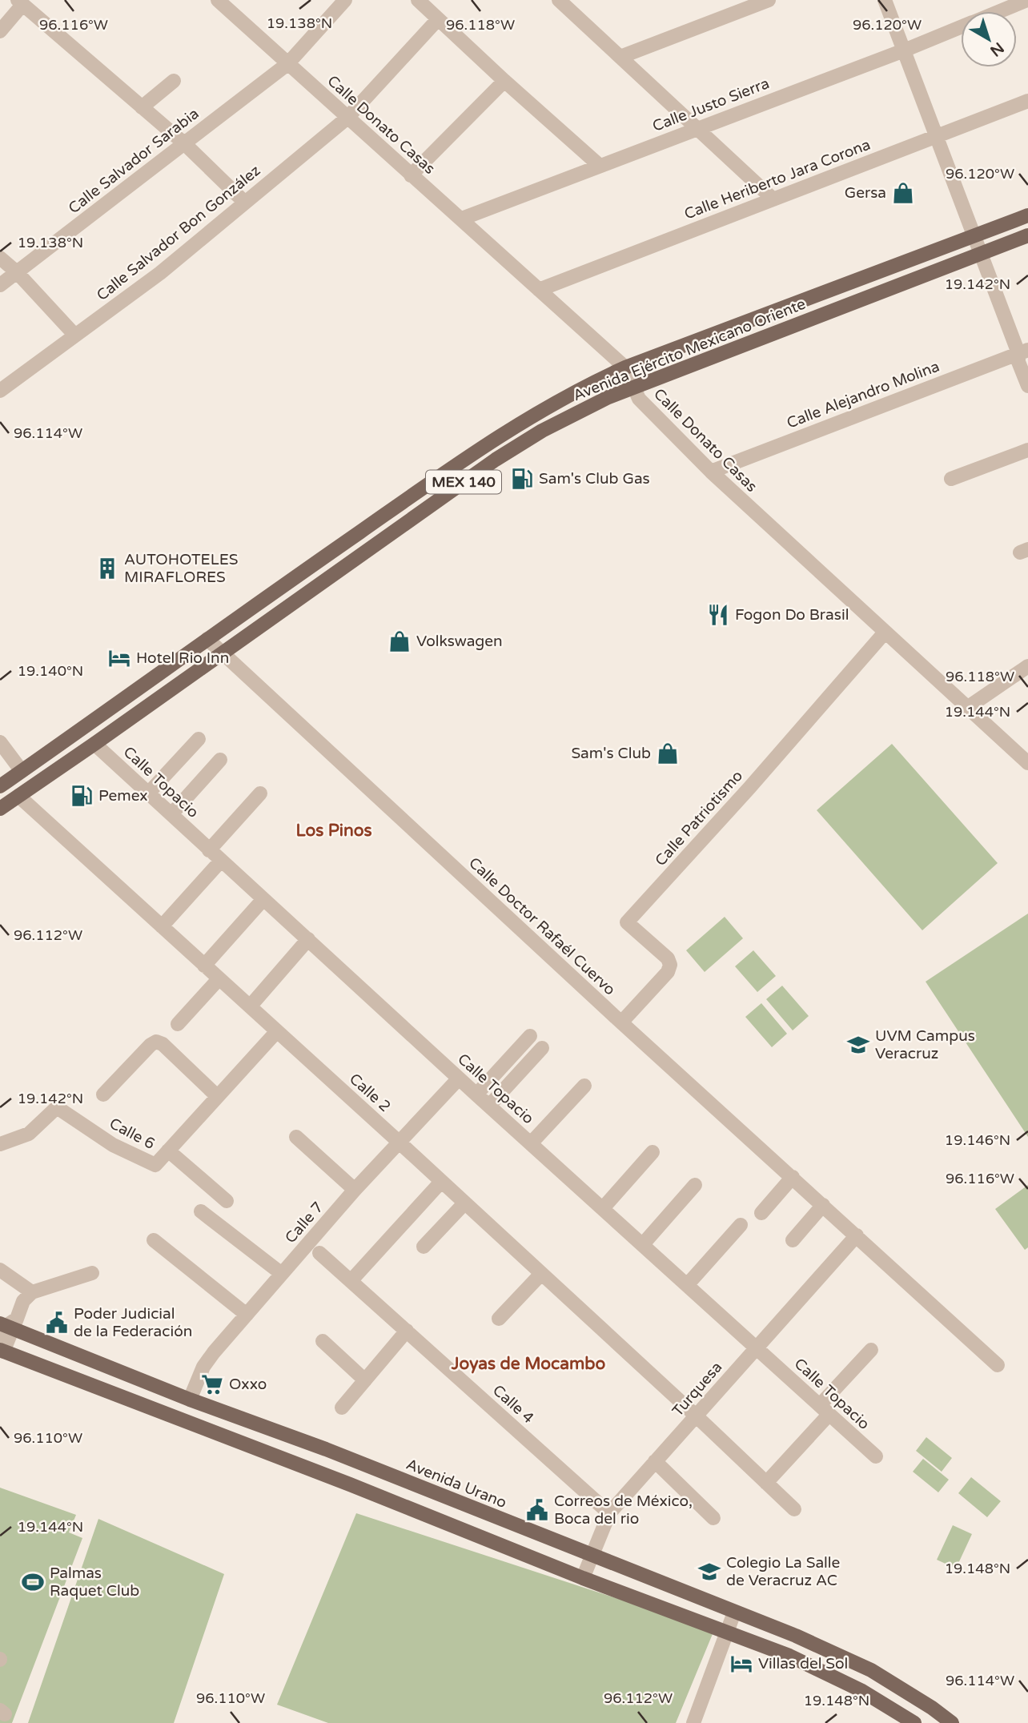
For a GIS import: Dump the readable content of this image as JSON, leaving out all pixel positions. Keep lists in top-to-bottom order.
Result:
{
  "streets": {
    "main road": ["Avenida Ejército Mexicano Oriente", "MEX 140", "Avenida Urano"],
    "street": [
      "Calle Justo Sierra",
      "Calle Donato Casas",
      "Calle Salvador Sarabia",
      "Calle Heriberto Jara Corona",
      "Calle Salvador Bon González",
      "Calle Alejandro Molina",
      "Calle Topacio",
      "Calle Patriotismo",
      "Calle Doctor Rafaél Cuervo",
      "Calle 2",
      "Calle 6",
      "Calle 7",
      "Turquesa",
      "Calle 4"
    ]
  },
  "crossings": [
    ["Calle Justo Sierra", "Calle Donato Casas"],
    ["Calle Donato Casas", "Calle Salvador Sarabia"],
    ["Calle Donato Casas", "Calle Heriberto Jara Corona"],
    ["Calle Donato Casas", "Calle Salvador Bon González"],
    ["Calle Donato Casas", "Avenida Ejército Mexicano Oriente"],
    ["Calle Donato Casas", "Calle Alejandro Molina"],
    ["Calle Donato Casas", "Calle Patriotismo"],
    ["Avenida Ejército Mexicano Oriente", "Calle Topacio"],
    ["Avenida Ejército Mexicano Oriente", "Calle Doctor Rafaél Cuervo"],
    ["Avenida Ejército Mexicano Oriente", "Calle 2"],
    ["Calle Topacio", "Calle 7"],
    ["Calle Topacio", "Turquesa"],
    ["Calle Patriotismo", "Calle Doctor Rafaél Cuervo"],
    ["Calle Doctor Rafaél Cuervo", "Turquesa"],
    ["Calle 2", "Calle 6"],
    ["Calle 2", "Calle 7"],
    ["Calle 2", "Turquesa"],
    ["Calle 7", "Avenida Urano"],
    ["Turquesa", "Calle 4"],
    ["Turquesa", "Avenida Urano"]
  ],
  "districts": ["Los Pinos", "Joyas de Mocambo"],
  "places": {
    "shop": ["Gersa", "Volkswagen", "Sam's Club"],
    "fuel station": ["Sam's Club Gas", "Pemex"],
    "building": ["AUTOHOTELES MIRAFLORES"],
    "restaurant": ["Fogon Do Brasil"],
    "hotel": ["Hotel Rio Inn", "Villas del Sol"],
    "school or university": ["UVM Campus Veracruz", "Colegio La Salle de Veracruz AC"],
    "public building": ["Poder Judicial de la Federación", "Correos de México, Boca del rio"],
    "supermarket": ["Oxxo"],
    "sports": ["Palmas Raquet Club"]
  },
  "north": "bottom right",
  "coordinates": [
    "19.138°N",
    "96.116°W",
    "96.120°W",
    "96.118°W",
    "19.142°N",
    "96.114°W",
    "19.140°N",
    "19.144°N",
    "96.112°W",
    "19.146°N",
    "96.110°W",
    "19.148°N"
  ]
}
